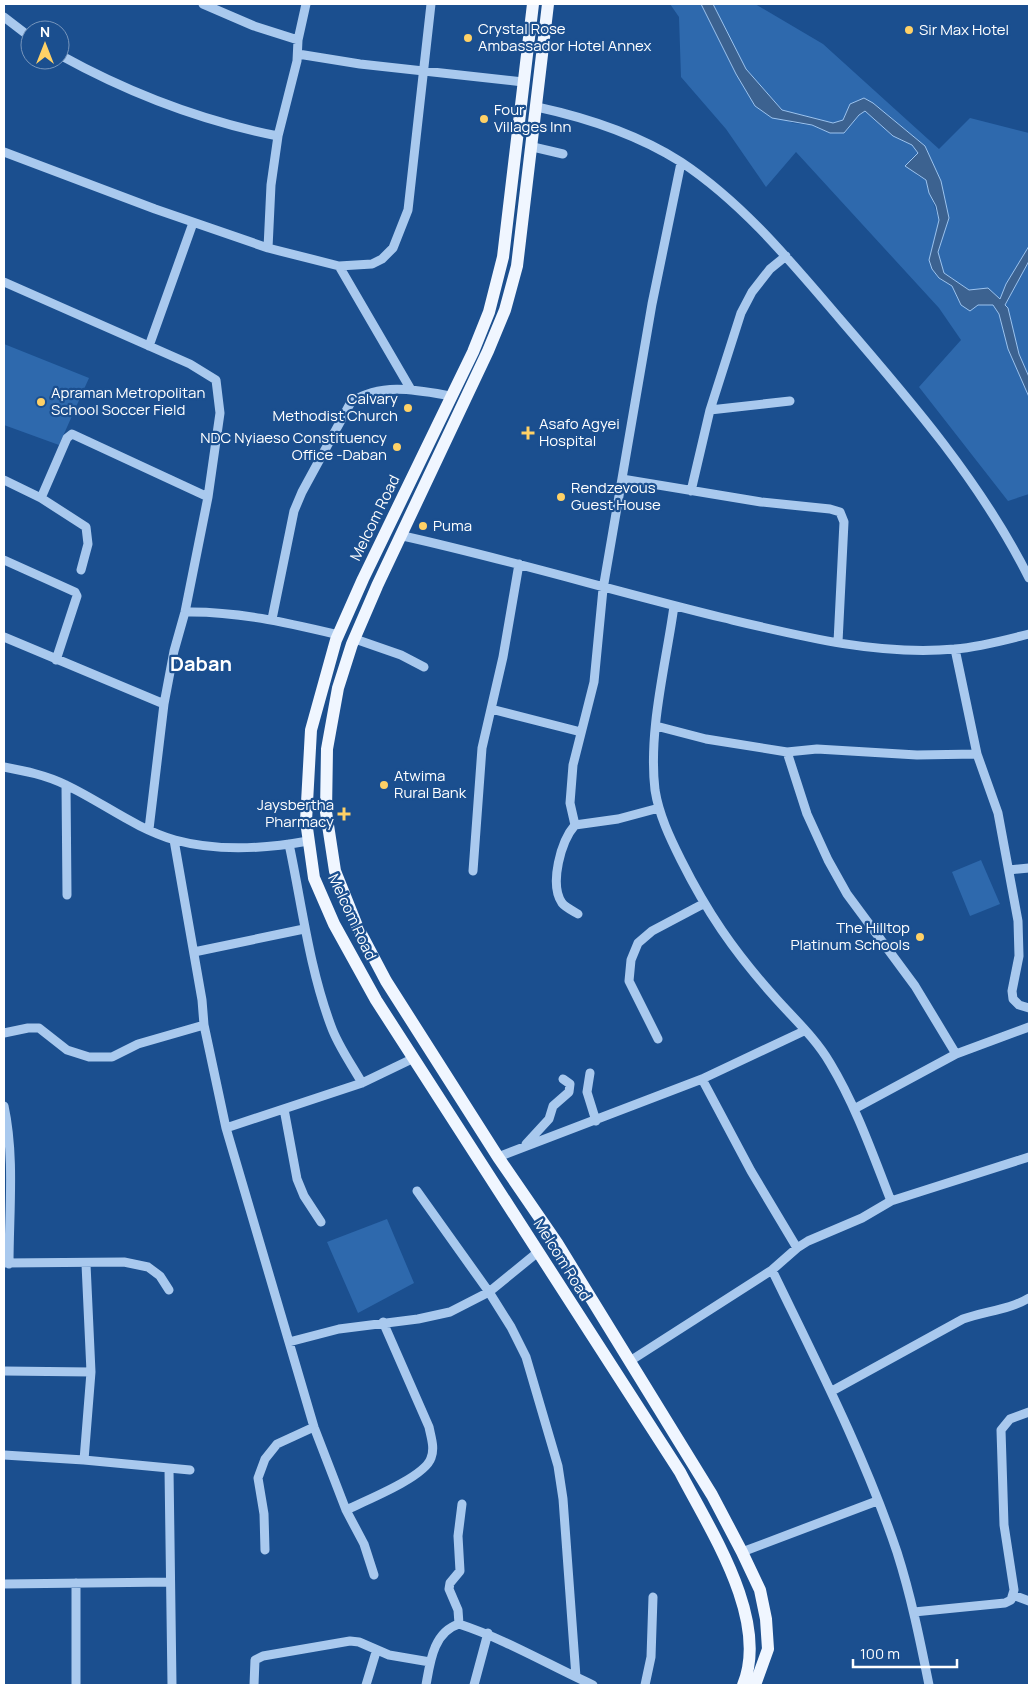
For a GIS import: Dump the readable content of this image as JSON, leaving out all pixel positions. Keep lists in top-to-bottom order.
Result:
{
  "streets": {
    "main road": ["Melcom Road"]
  },
  "districts": ["Daban"],
  "places": {
    "other": [
      "Sir Max Hotel",
      "Crystal Rose Ambassador Hotel Annex",
      "Four Villages Inn",
      "Apraman Metropolitan School Soccer Field",
      "Calvary Methodist Church",
      "NDC Nyiaeso Constituency Office -Daban",
      "Rendzevous Guest House",
      "Puma",
      "Atwima Rural Bank",
      "The Hilltop Platinum Schools"
    ],
    "health": ["Asafo Agyei Hospital", "Jaysbertha Pharmacy"]
  },
  "scale_bar": "100 m",
  "north": "top"
}
